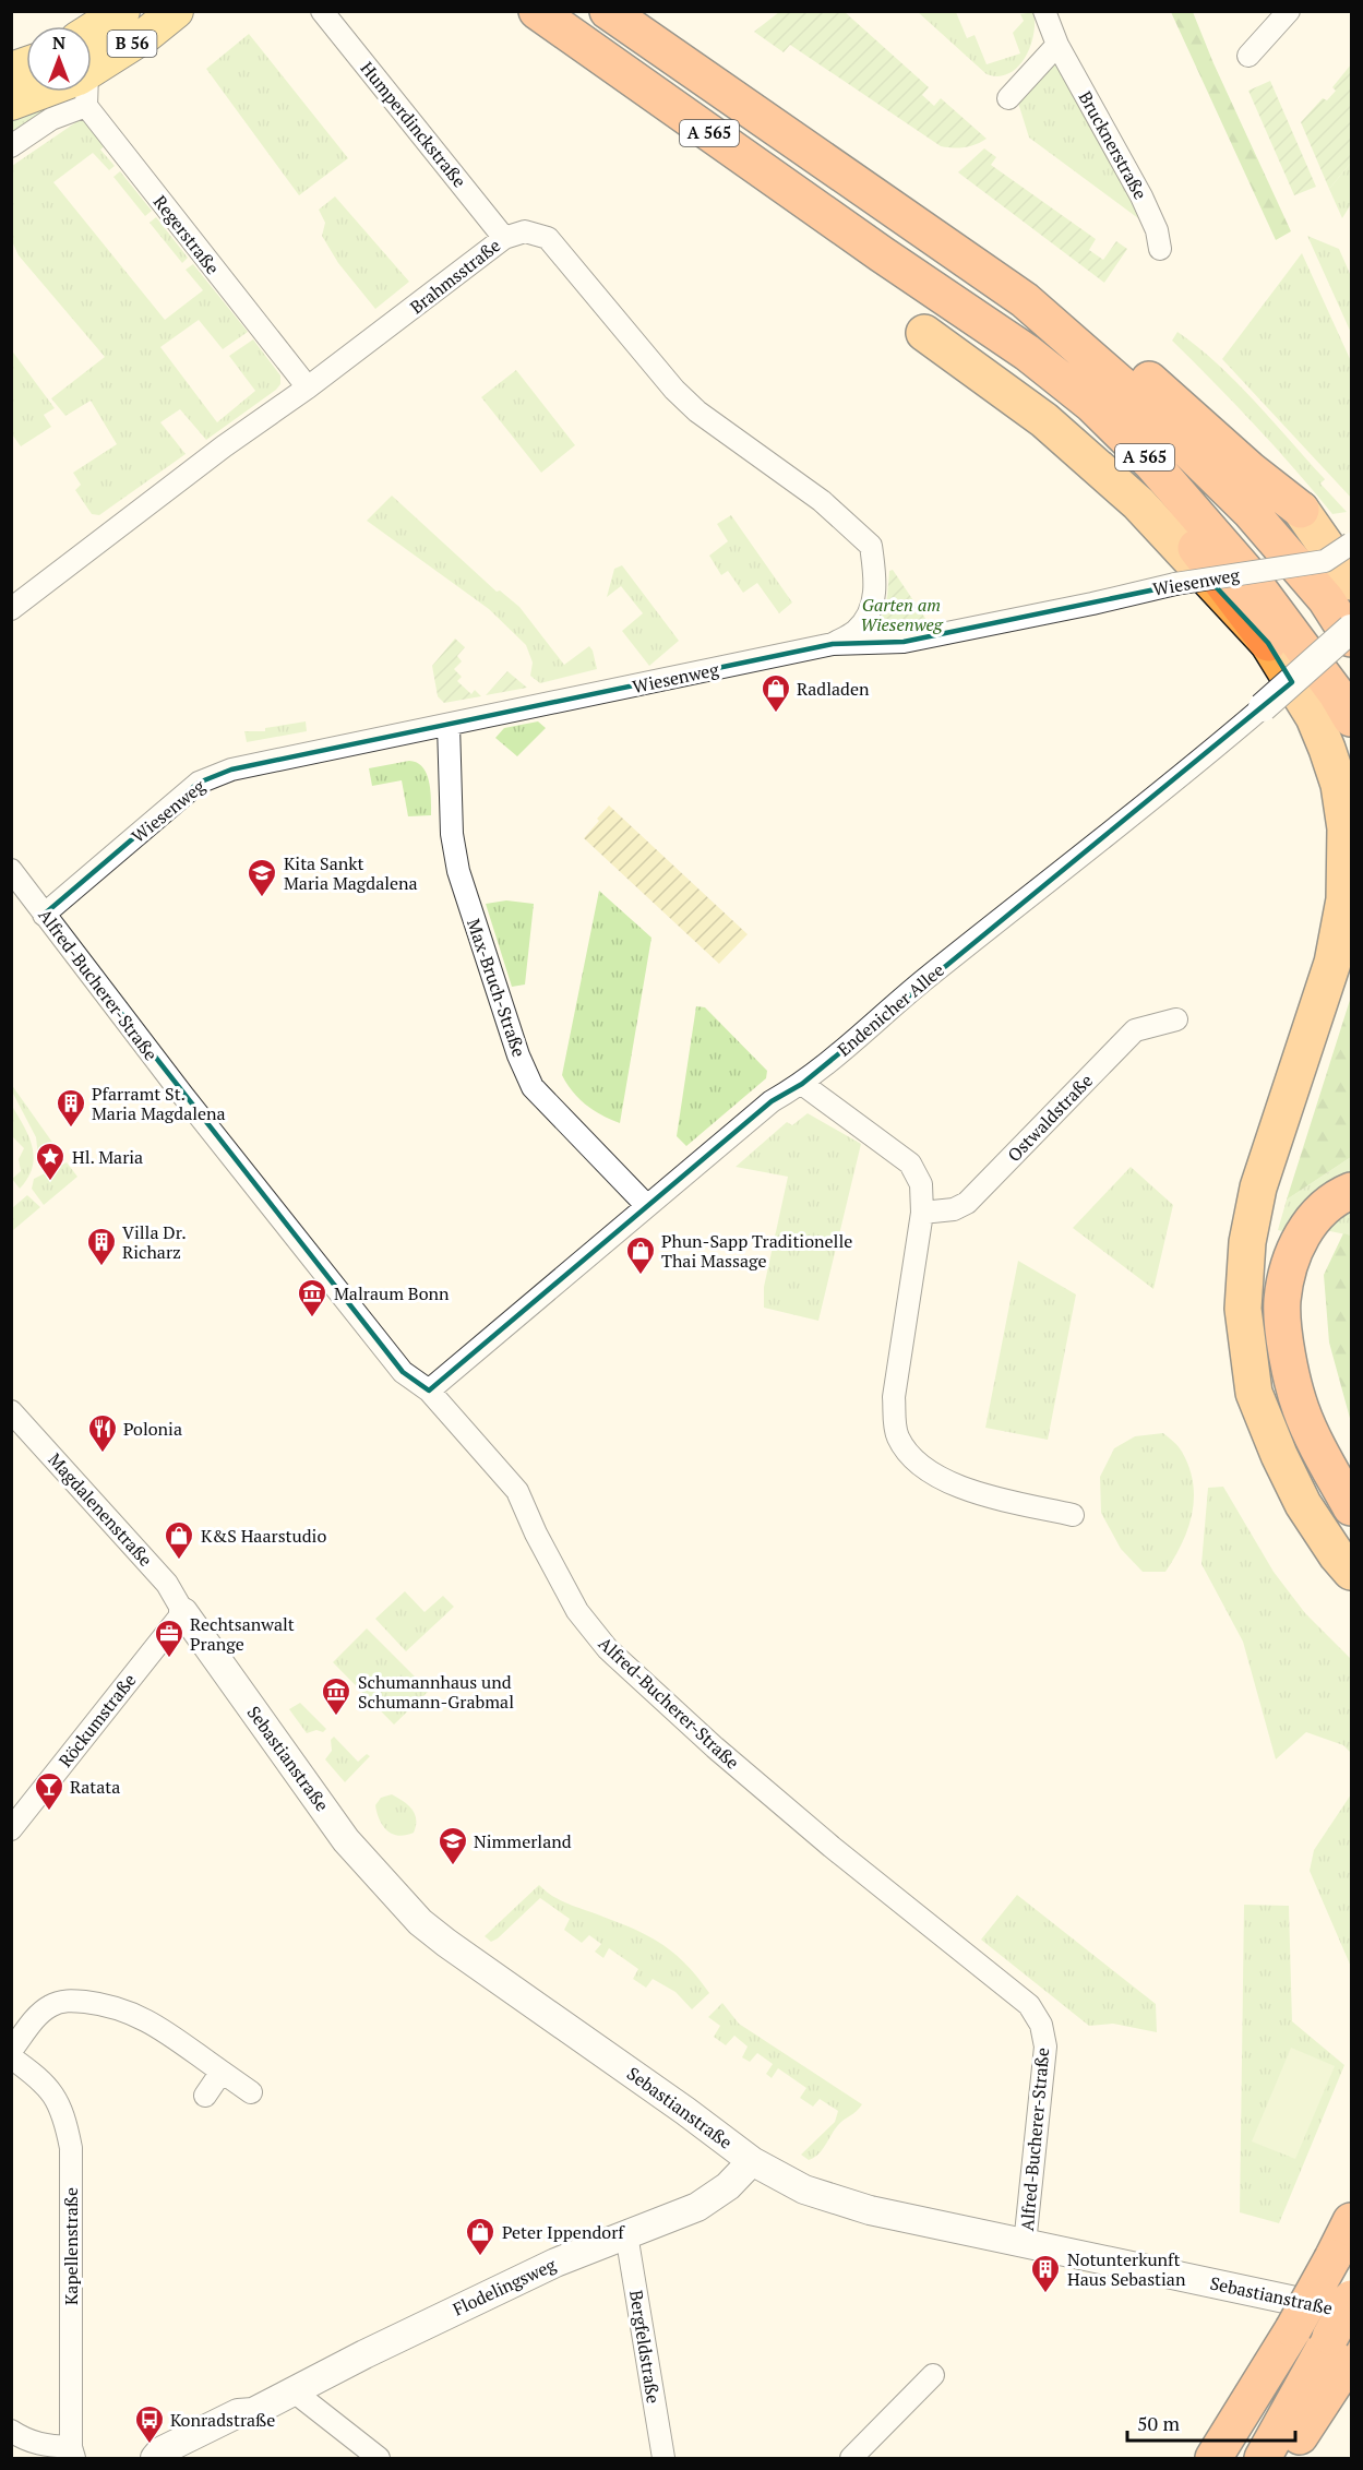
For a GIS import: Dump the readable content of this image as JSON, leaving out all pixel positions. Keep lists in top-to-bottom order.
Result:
{
  "streets": {
    "highway": ["A 565"],
    "main road": ["B 56"],
    "street": [
      "Humperdinckstraße",
      "Brucknerstraße",
      "Regerstraße",
      "Brahmsstraße",
      "Wiesenweg",
      "Alfred-Bucherer-Straße",
      "Max-Bruch-Straße",
      "Endenicher Allee",
      "Ostwaldstraße",
      "Magdalenenstraße",
      "Röckumstraße",
      "Sebastianstraße",
      "Kapellenstraße",
      "Flodelingsweg",
      "Bergfeldstraße"
    ]
  },
  "crossings": [
    ["Humperdinckstraße", "Brahmsstraße"],
    ["Regerstraße", "Brahmsstraße"],
    ["Brahmsstraße", "Wiesenweg"],
    ["Wiesenweg", "Alfred-Bucherer-Straße"],
    ["Wiesenweg", "Max-Bruch-Straße"],
    ["Alfred-Bucherer-Straße", "Endenicher Allee"],
    ["Alfred-Bucherer-Straße", "Sebastianstraße"],
    ["Max-Bruch-Straße", "Endenicher Allee"],
    ["Magdalenenstraße", "Röckumstraße"],
    ["Magdalenenstraße", "Sebastianstraße"],
    ["Röckumstraße", "Sebastianstraße"],
    ["Sebastianstraße", "Flodelingsweg"],
    ["Flodelingsweg", "Bergfeldstraße"]
  ],
  "parks": ["Garten am Wiesenweg"],
  "places": {
    "shop": [
      "Radladen",
      "Phun-Sapp Traditionelle Thai Massage",
      "K&S Haarstudio",
      "Peter Ippendorf"
    ],
    "school or university": ["Kita Sankt Maria Magdalena", "Nimmerland"],
    "building": ["Pfarramt St. Maria Magdalena", "Villa Dr. Richarz", "Notunterkunft Haus Sebastian"],
    "place": ["Hl. Maria"],
    "museum": ["Malraum Bonn", "Schumannhaus und Schumann-Grabmal"],
    "restaurant": ["Polonia"],
    "office": ["Rechtsanwalt Prange"],
    "bar": ["Ratata"],
    "bus stop": ["Konradstraße"]
  },
  "scale_bar": "50 m",
  "north": "top"
}
